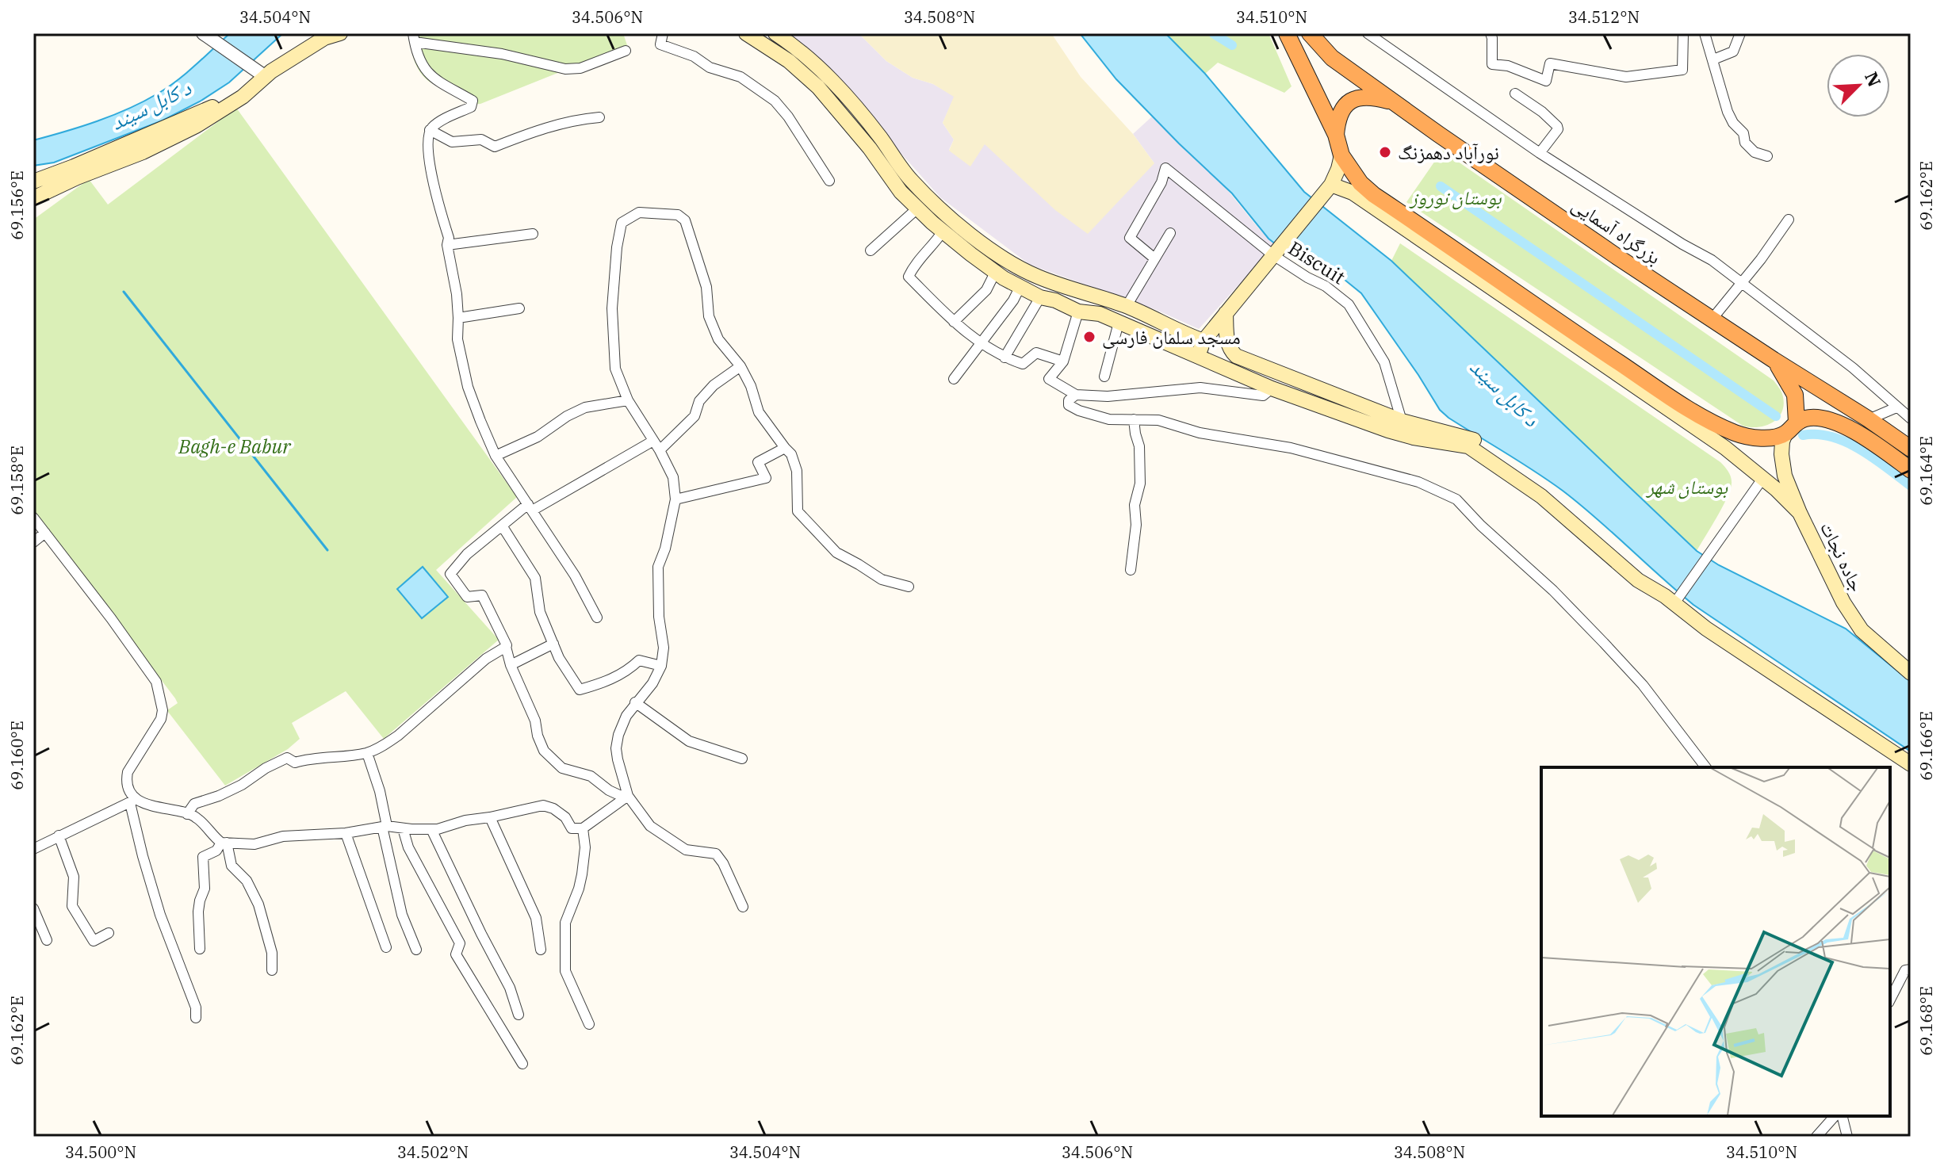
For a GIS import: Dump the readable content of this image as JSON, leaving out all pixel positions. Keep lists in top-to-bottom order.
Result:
{
  "streets": {
    "highway": ["بزرگراه آسمایی"],
    "main road": ["جاده نجات"],
    "street": ["Biscuit"]
  },
  "water": ["د کابل سيند"],
  "parks": ["بوستان نوروز", "Bagh-e Babur", "بوستان شهر"],
  "places": ["نورآباد دهمزنگ", "مسجد سلمان فارسی"],
  "north": "top right",
  "coordinates": [
    "34.504°N",
    "34.506°N",
    "34.508°N",
    "34.510°N",
    "34.512°N",
    "69.162°E",
    "69.156°E",
    "69.164°E",
    "69.158°E",
    "69.166°E",
    "69.160°E",
    "69.168°E",
    "34.500°N",
    "34.502°N"
  ]
}
